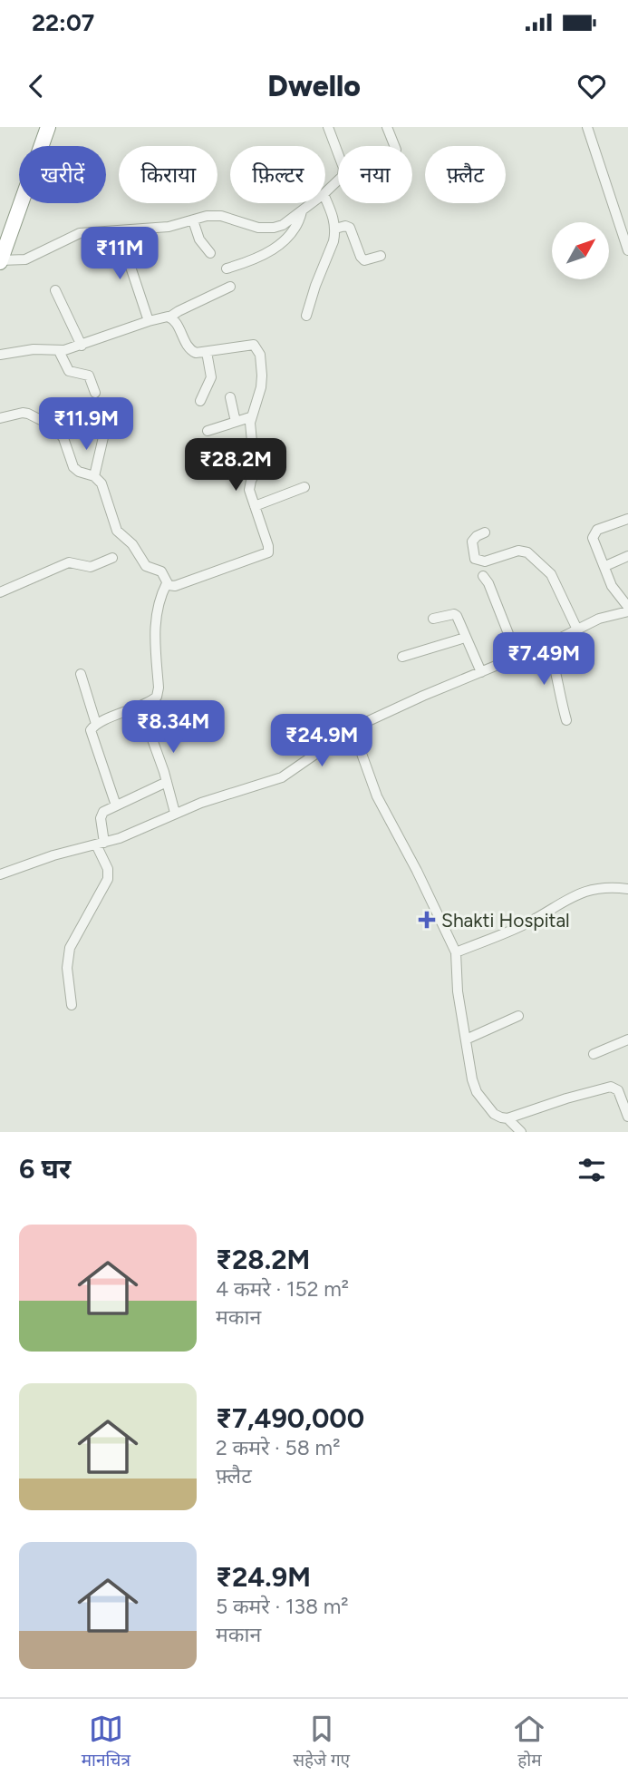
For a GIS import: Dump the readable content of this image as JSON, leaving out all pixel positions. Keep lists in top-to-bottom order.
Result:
{
  "places": {
    "health": ["Shakti Hospital"]
  },
  "north": "top right",
  "page": {
    "status": "22:07",
    "header": "Dwello",
    "chip": [
      "खरीदें",
      "किराया",
      "फ़िल्टर",
      "नया",
      "फ़्लैट"
    ],
    "price": [
      "₹11M",
      "₹11.9M",
      "₹28.2M",
      "₹7.49M",
      "₹8.34M",
      "₹24.9M"
    ],
    "heading": "6 घर",
    "list": [
      {
        "name": "₹28.2M",
        "note": "4 कमरे · 152 m² · मकान"
      },
      {
        "name": "₹7,490,000",
        "note": "2 कमरे · 58 m² · फ़्लैट"
      },
      {
        "name": "₹24.9M",
        "note": "5 कमरे · 138 m² · मकान"
      }
    ],
    "tabs": ["मानचित्र", "सहेजे गए", "होम"]
  }
}
